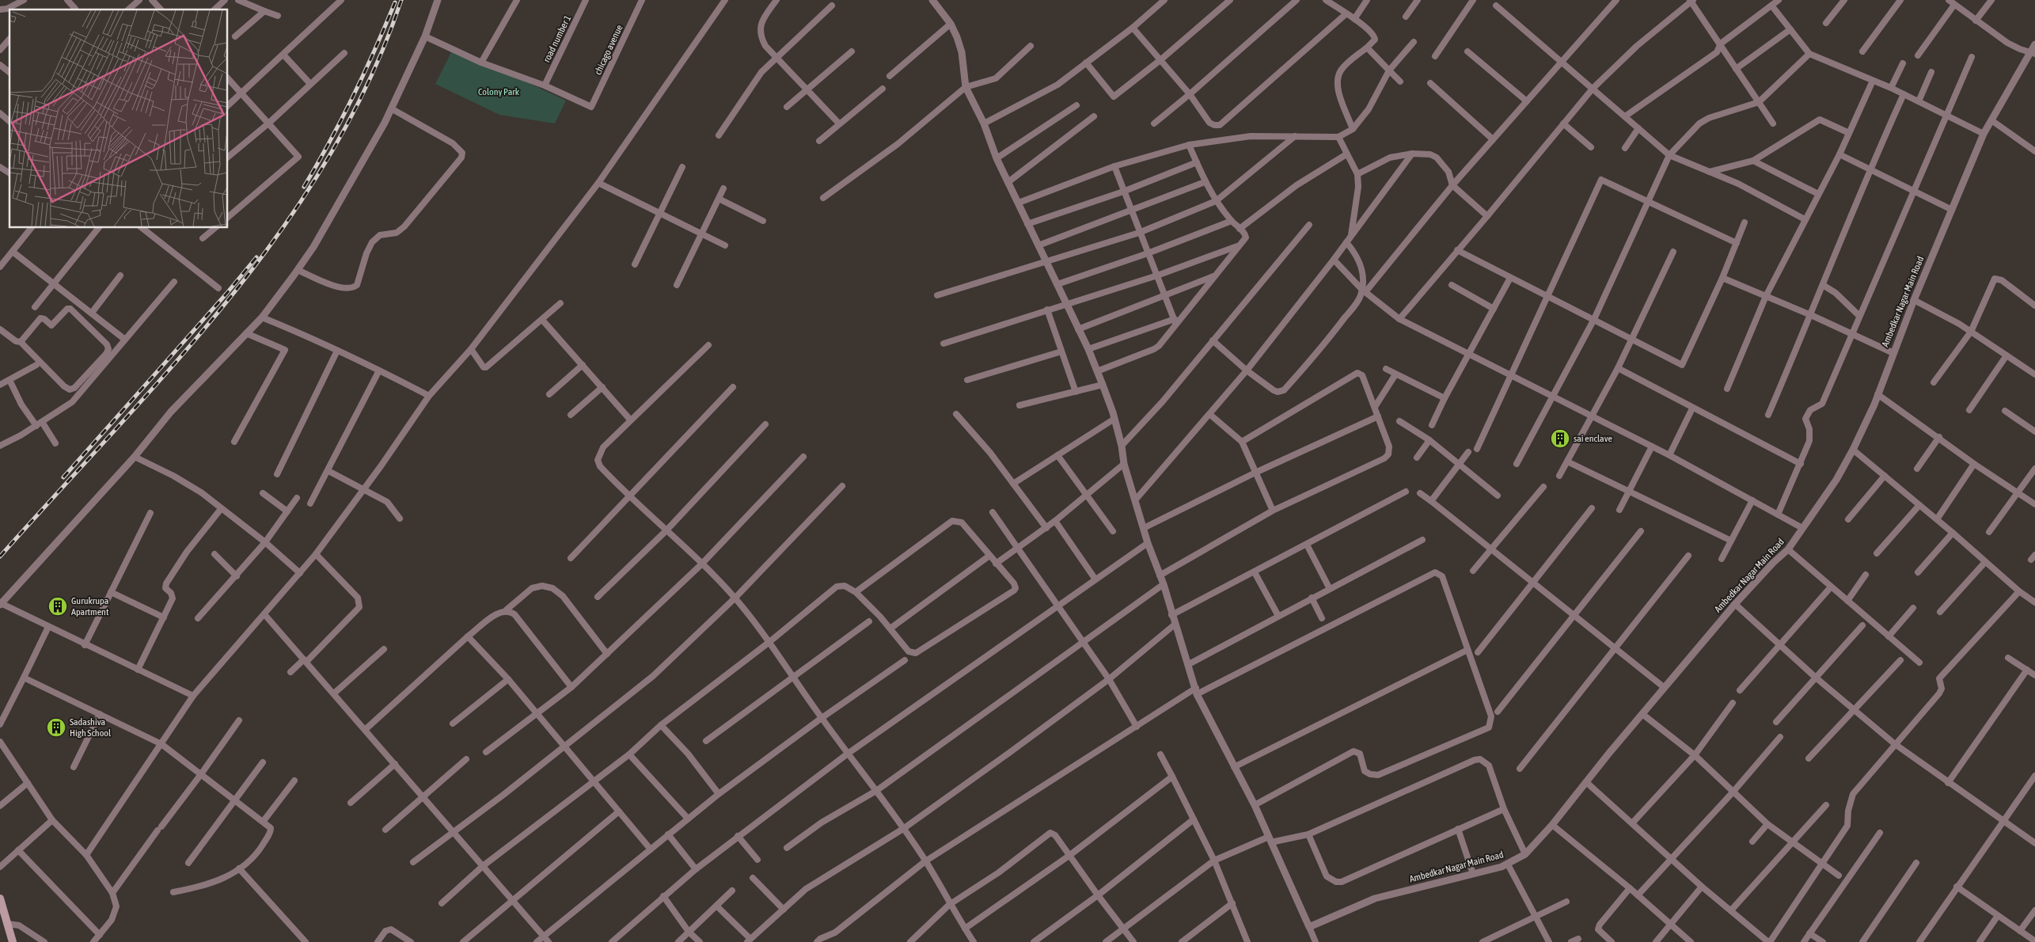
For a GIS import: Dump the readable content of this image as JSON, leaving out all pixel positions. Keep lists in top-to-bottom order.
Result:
{
  "streets": {
    "street": ["road number 1", "chicago avenue", "Ambedkar Nagar Main Road"]
  },
  "crossings": [
    ["road number 1", "chicago avenue"]
  ],
  "parks": ["Colony Park"],
  "places": {
    "building": ["sai enclave", "Gurukrupa Apartment", "Sadashiva High School"]
  }
}
